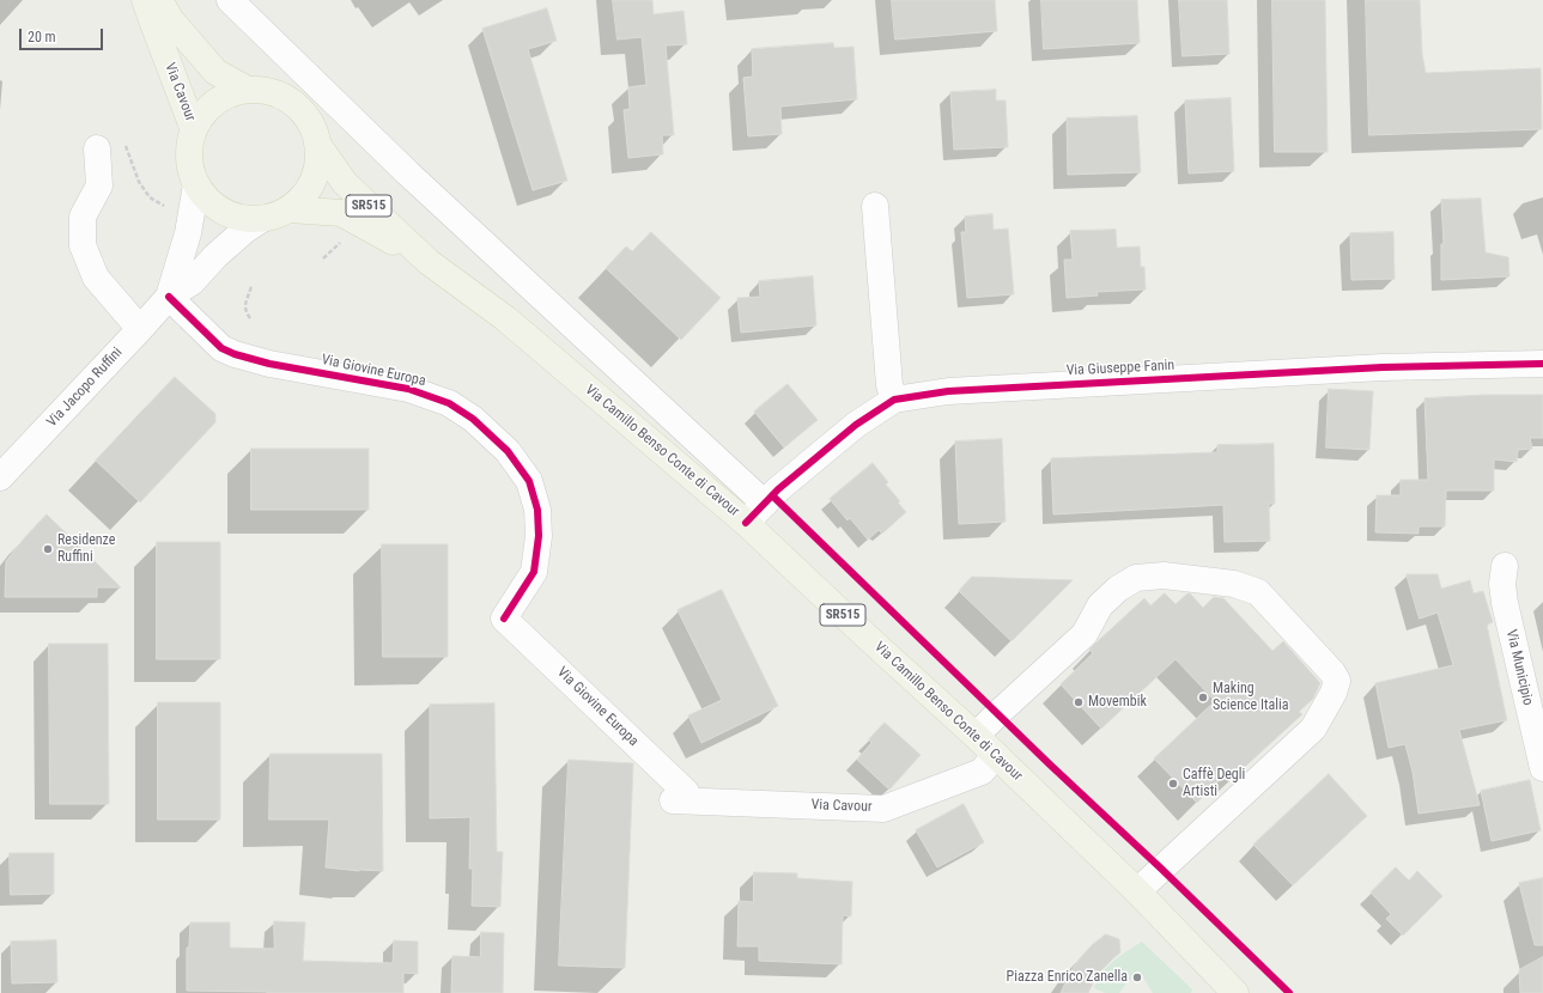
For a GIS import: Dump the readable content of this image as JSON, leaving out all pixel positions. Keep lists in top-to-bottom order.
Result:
{
  "streets": {
    "main road": ["Via Cavour", "SR515", "Via Camillo Benso Conte di Cavour"],
    "street": [
      "Via Giuseppe Fanin",
      "Via Giovine Europa",
      "Via Jacopo Ruffini",
      "Via Municipio"
    ]
  },
  "crossings": [
    ["Via Cavour", "SR515"],
    ["Via Cavour", "Via Giovine Europa"],
    ["Via Cavour", "Via Jacopo Ruffini"],
    ["Via Cavour", "Via Camillo Benso Conte di Cavour"],
    ["SR515", "Via Jacopo Ruffini"],
    ["SR515", "Via Camillo Benso Conte di Cavour"],
    ["Via Giuseppe Fanin", "Via Camillo Benso Conte di Cavour"],
    ["Via Giovine Europa", "Via Jacopo Ruffini"]
  ],
  "places": [
    "Residenze Ruffini",
    "Making Science Italia",
    "Movembik",
    "Caffè Degli Artisti",
    "Piazza Enrico Zanella"
  ],
  "scale_bar": "20 m"
}
